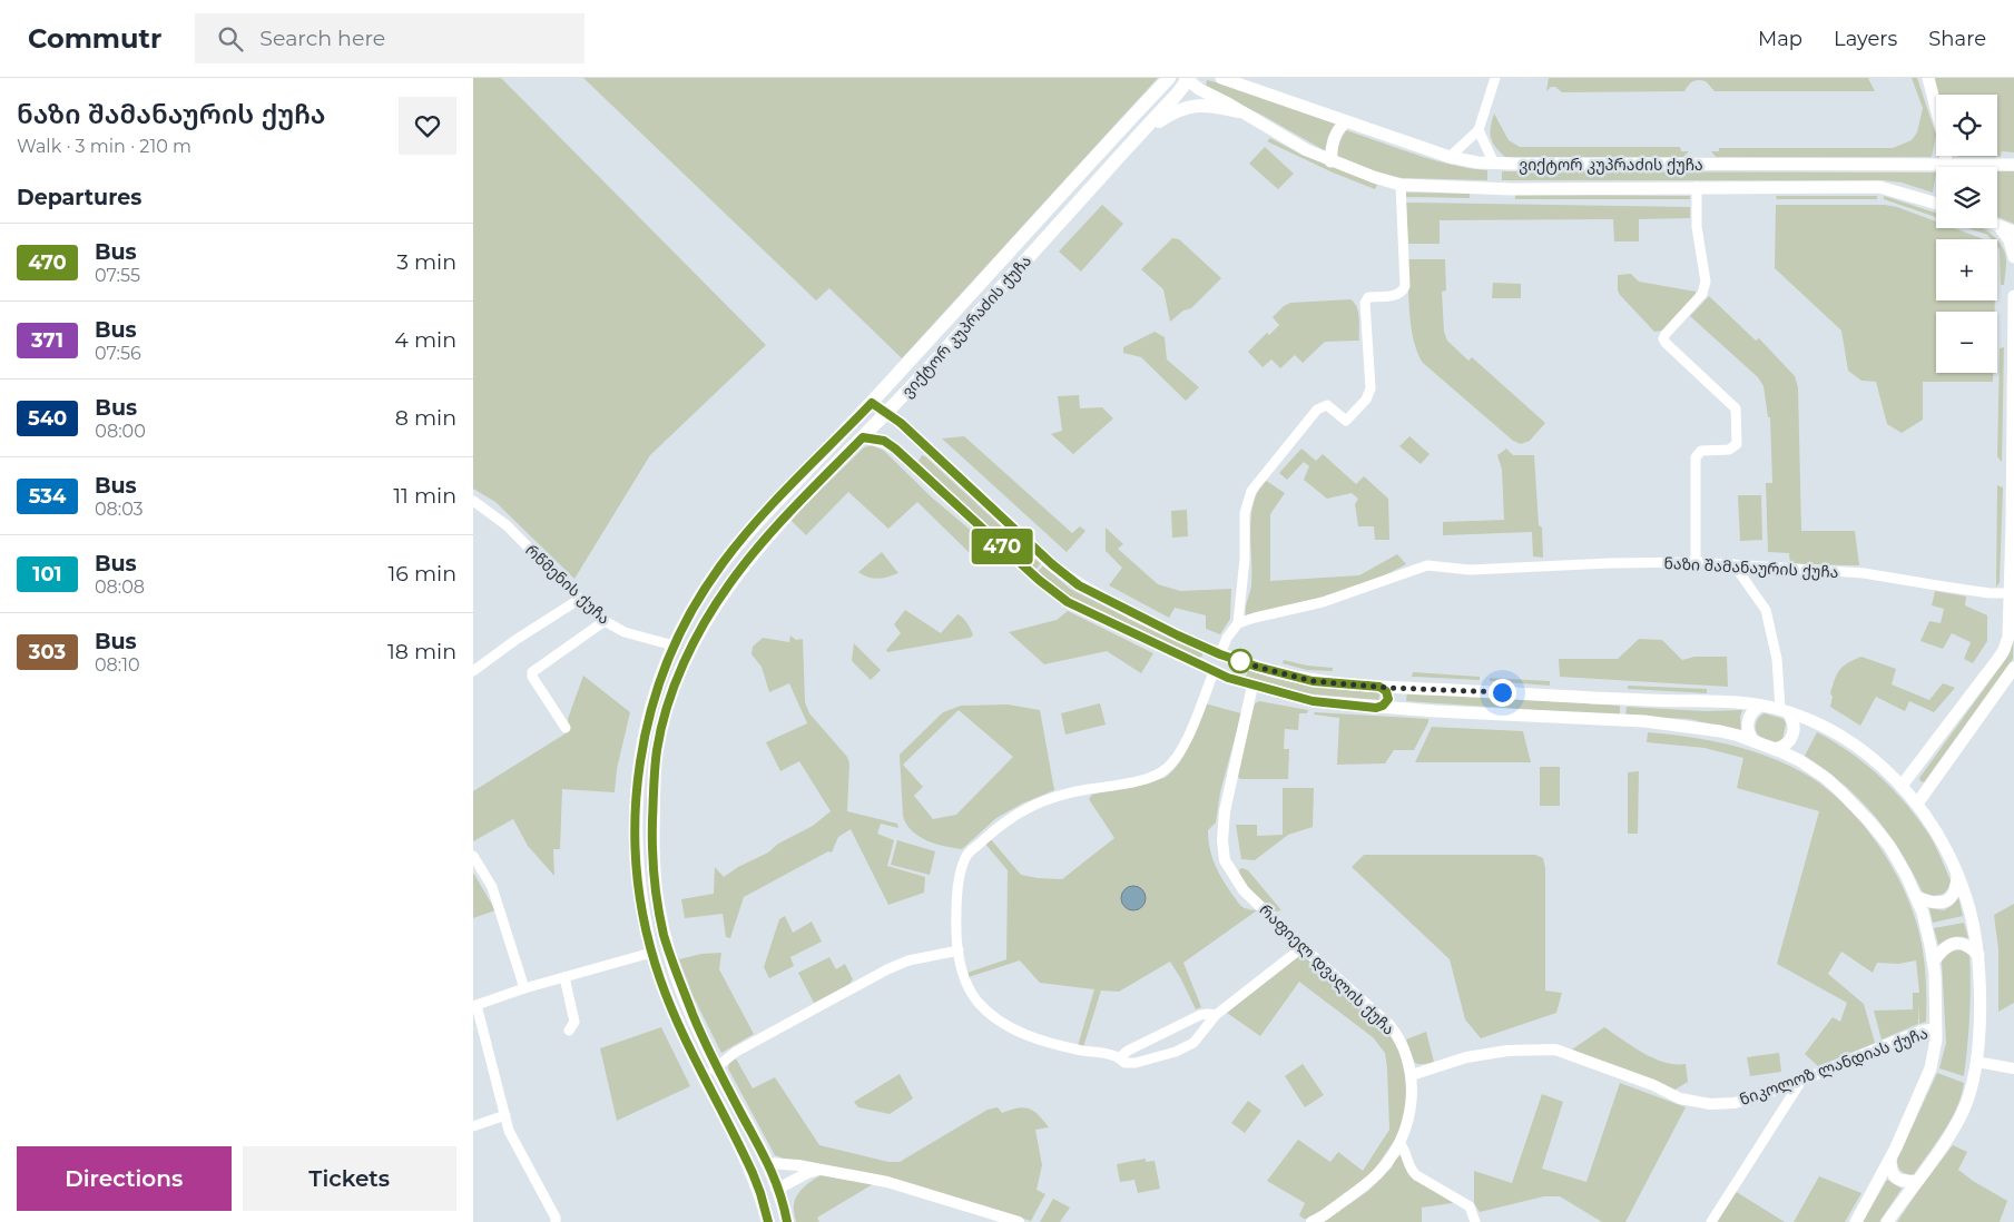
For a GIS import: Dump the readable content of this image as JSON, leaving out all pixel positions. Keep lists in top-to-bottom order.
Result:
{
  "streets": {
    "main road": ["ვიქტორ კუპრაძის ქუჩა"],
    "street": [
      "ნაზი შამანაურის ქუჩა",
      "რწმენის ქუჩა",
      "რაფიელ დვალის ქუჩა",
      "ნიკოლოზ ლანდიას ქუჩა"
    ]
  },
  "crossings": [
    ["ვიქტორ კუპრაძის ქუჩა", "რწმენის ქუჩა"],
    ["რაფიელ დვალის ქუჩა", "ნიკოლოზ ლანდიას ქუჩა"]
  ],
  "lines": ["bus line 470"],
  "page": {
    "header": "Commutr",
    "search": "Search here",
    "nav": ["Map", "Layers", "Share"],
    "heading": [
      ["ნაზი შამანაურის ქუჩა", "Walk · 3 min · 210 m"],
      "Departures"
    ],
    "on_map": "470",
    "map_buttons": ["+", "−"],
    "list": [
      {
        "mark": "470",
        "name": "Bus",
        "note": "07:55",
        "value": "3 min"
      },
      {
        "mark": "371",
        "name": "Bus",
        "note": "07:56",
        "value": "4 min"
      },
      {
        "mark": "540",
        "name": "Bus",
        "note": "08:00",
        "value": "8 min"
      },
      {
        "mark": "534",
        "name": "Bus",
        "note": "08:03",
        "value": "11 min"
      },
      {
        "mark": "101",
        "name": "Bus",
        "note": "08:08",
        "value": "16 min"
      },
      {
        "mark": "303",
        "name": "Bus",
        "note": "08:10",
        "value": "18 min"
      }
    ],
    "buttons": ["Directions", "Tickets"]
  }
}
